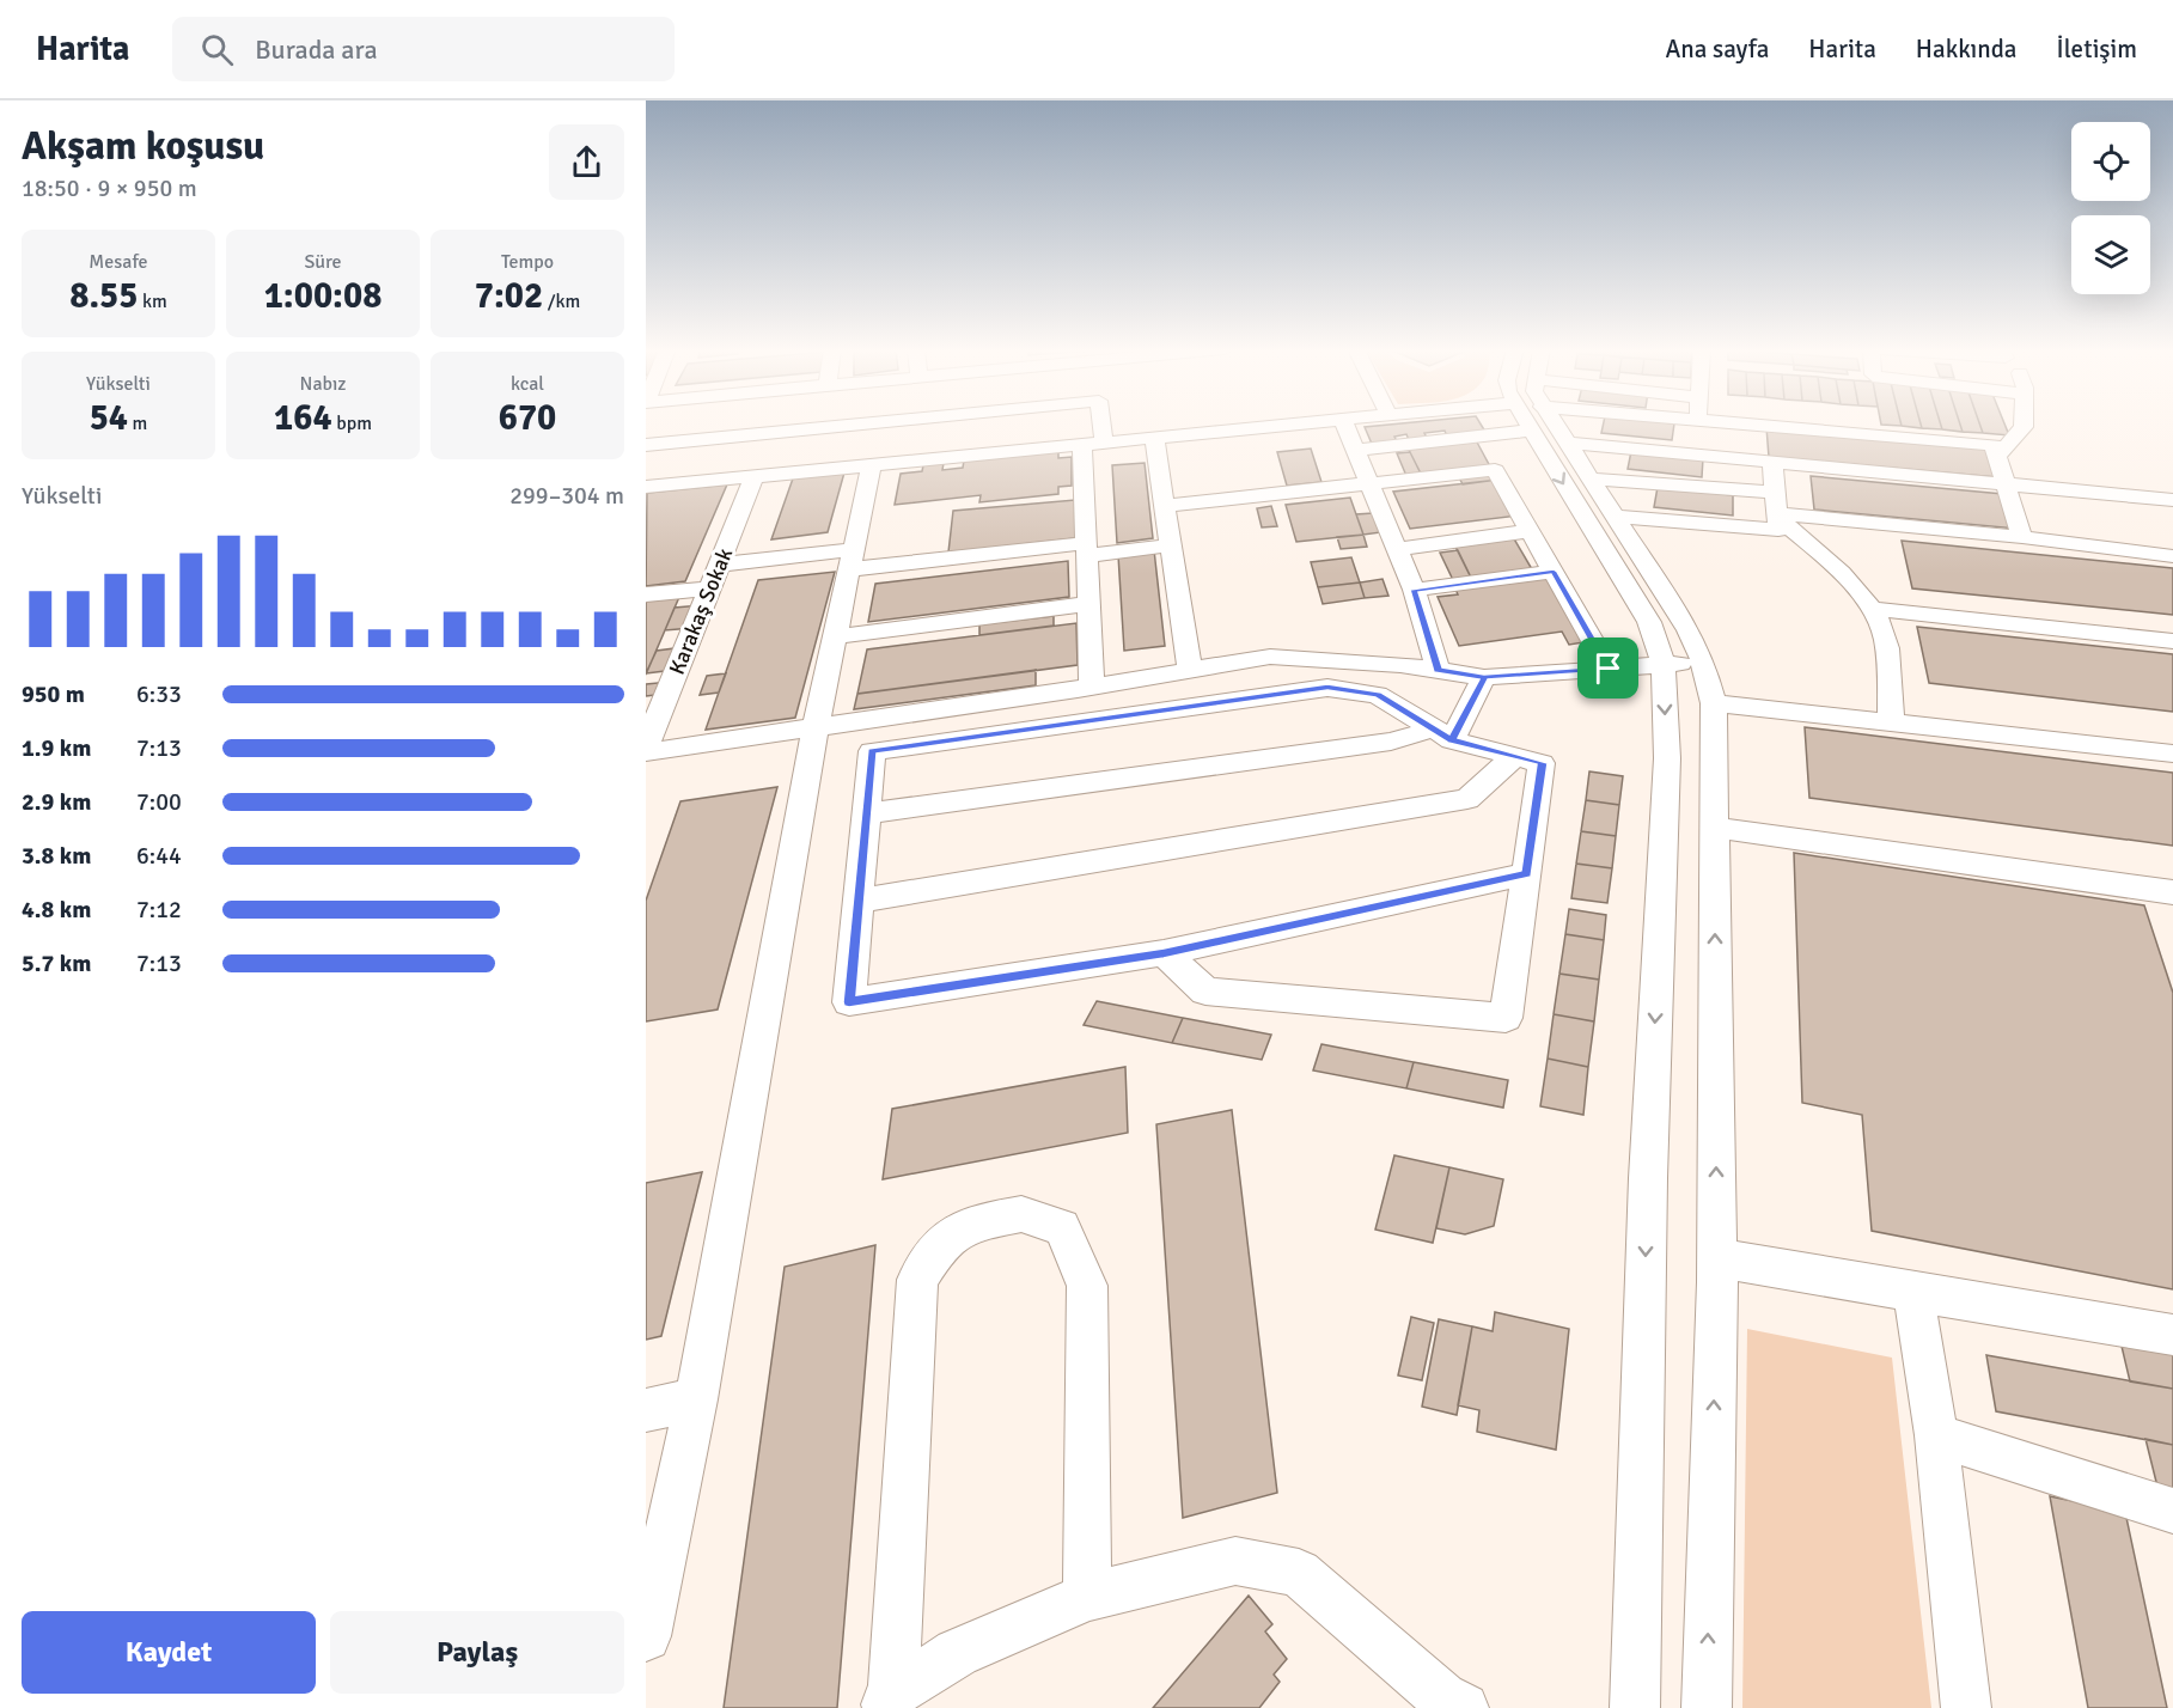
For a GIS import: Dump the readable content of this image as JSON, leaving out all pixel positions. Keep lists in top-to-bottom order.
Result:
{
  "streets": {
    "street": ["Karakaş Sokak"]
  },
  "page": {
    "header": "Harita",
    "search": "Burada ara",
    "nav": [
      "Ana sayfa",
      "Harita",
      "Hakkında",
      "İletişim"
    ],
    "heading": ["Akşam koşusu", "18:50 · 9 × 950 m"],
    "stats": [
      ["Mesafe", "8.55 km"],
      ["Süre", "1:00:08"],
      ["Tempo", "7:02 /km"],
      ["Yükselti", "54 m"],
      ["Nabız", "164 bpm"],
      ["kcal", "670"]
    ],
    "chart": ["Yükselti", "299–304 m"],
    "list": [
      {
        "name": "950 m",
        "note": "6:33"
      },
      {
        "name": "1.9 km",
        "note": "7:13"
      },
      {
        "name": "2.9 km",
        "note": "7:00"
      },
      {
        "name": "3.8 km",
        "note": "6:44"
      },
      {
        "name": "4.8 km",
        "note": "7:12"
      },
      {
        "name": "5.7 km",
        "note": "7:13"
      }
    ],
    "buttons": ["Kaydet", "Paylaş"]
  }
}
